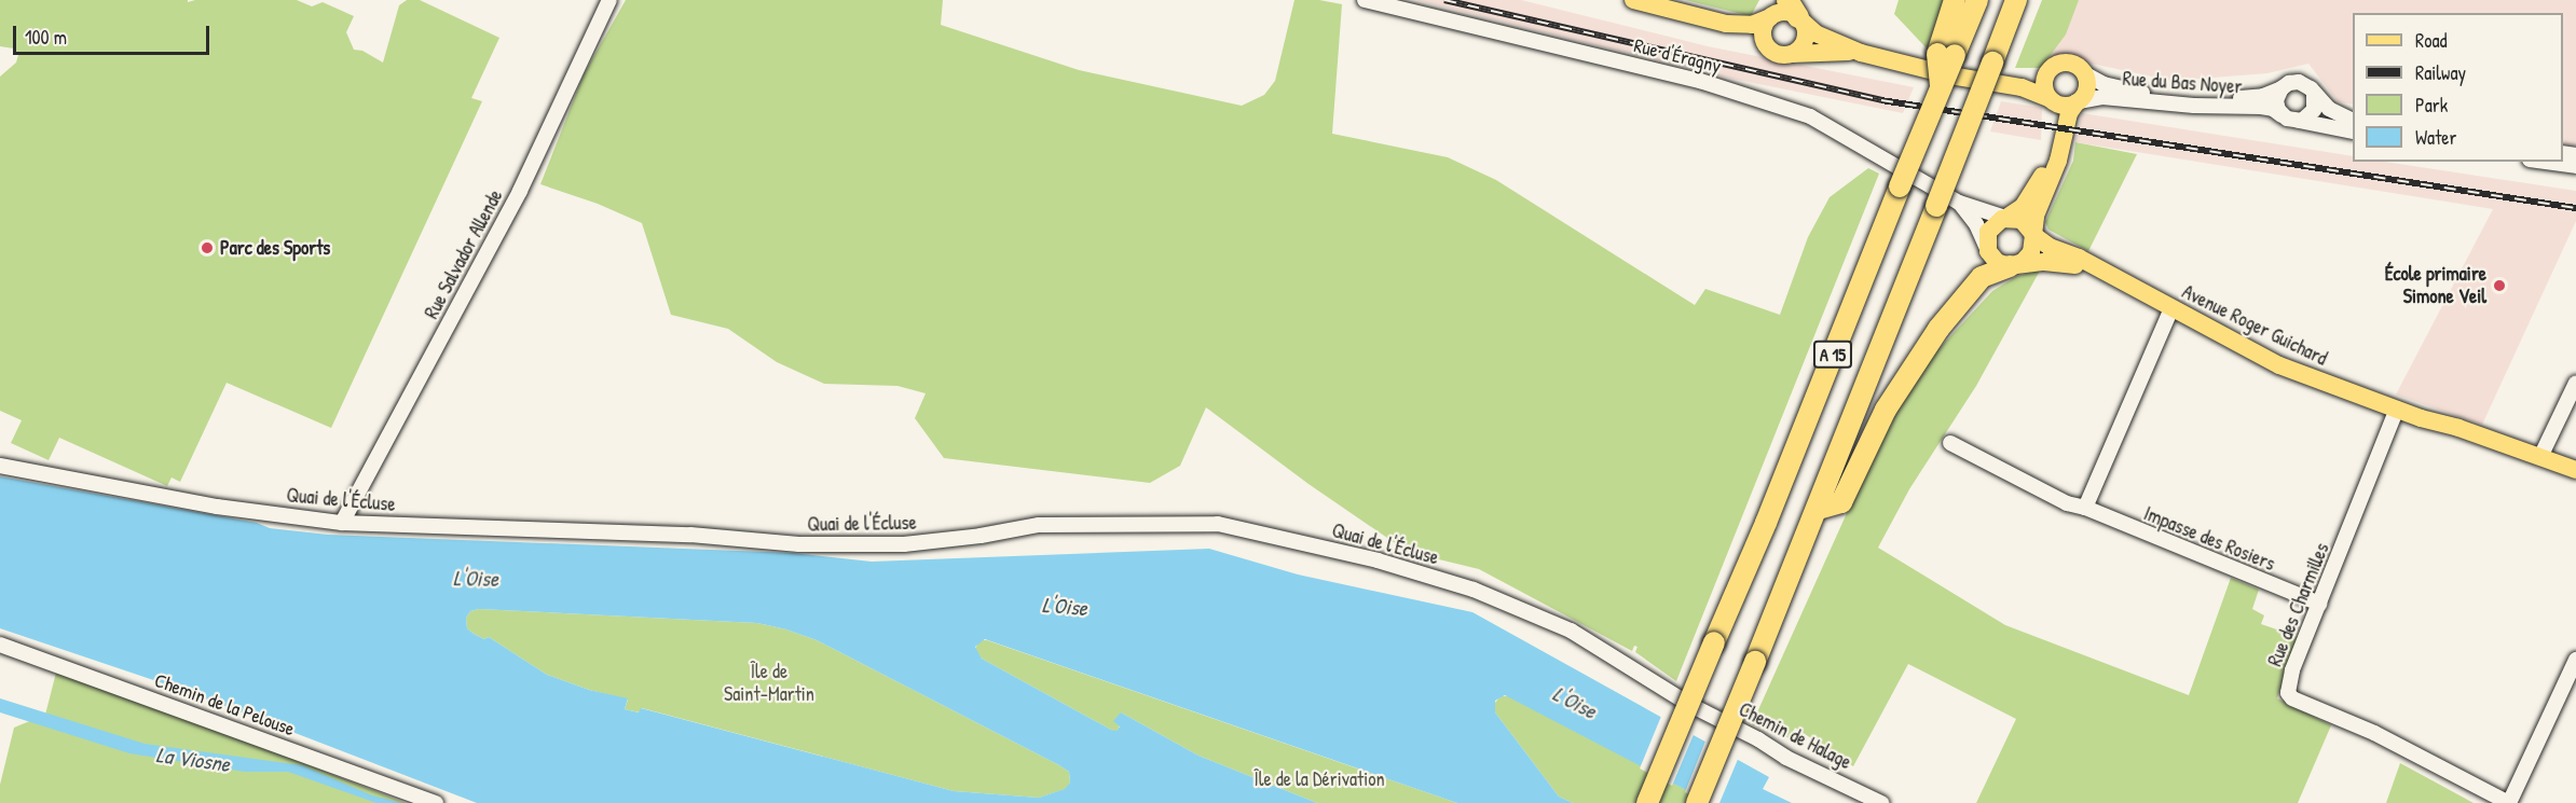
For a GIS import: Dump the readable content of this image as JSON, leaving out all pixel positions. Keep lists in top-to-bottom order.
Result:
{
  "streets": {
    "highway": ["A 15"],
    "main road": ["Avenue Roger Guichard"],
    "street": [
      "Rue d'Éragny",
      "Rue du Bas Noyer",
      "Rue Salvador Allende",
      "Quai de l'Écluse",
      "Impasse des Rosiers",
      "Rue des Charmilles",
      "Chemin de la Pelouse",
      "Chemin de Halage"
    ]
  },
  "crossings": [
    ["Rue d'Éragny", "Avenue Roger Guichard"],
    ["Rue Salvador Allende", "Quai de l'Écluse"],
    ["Avenue Roger Guichard", "Rue des Charmilles"],
    ["Quai de l'Écluse", "Chemin de Halage"],
    ["Impasse des Rosiers", "Rue des Charmilles"]
  ],
  "water": ["L'Oise", "La Viosne"],
  "parks": ["Île de Saint-Martin", "Île de la Dérivation"],
  "places": ["Parc des Sports", "École primaire Simone Veil"],
  "legend": [
    "Road",
    "Railway",
    "Park",
    "Water"
  ],
  "scale_bar": "100 m"
}
